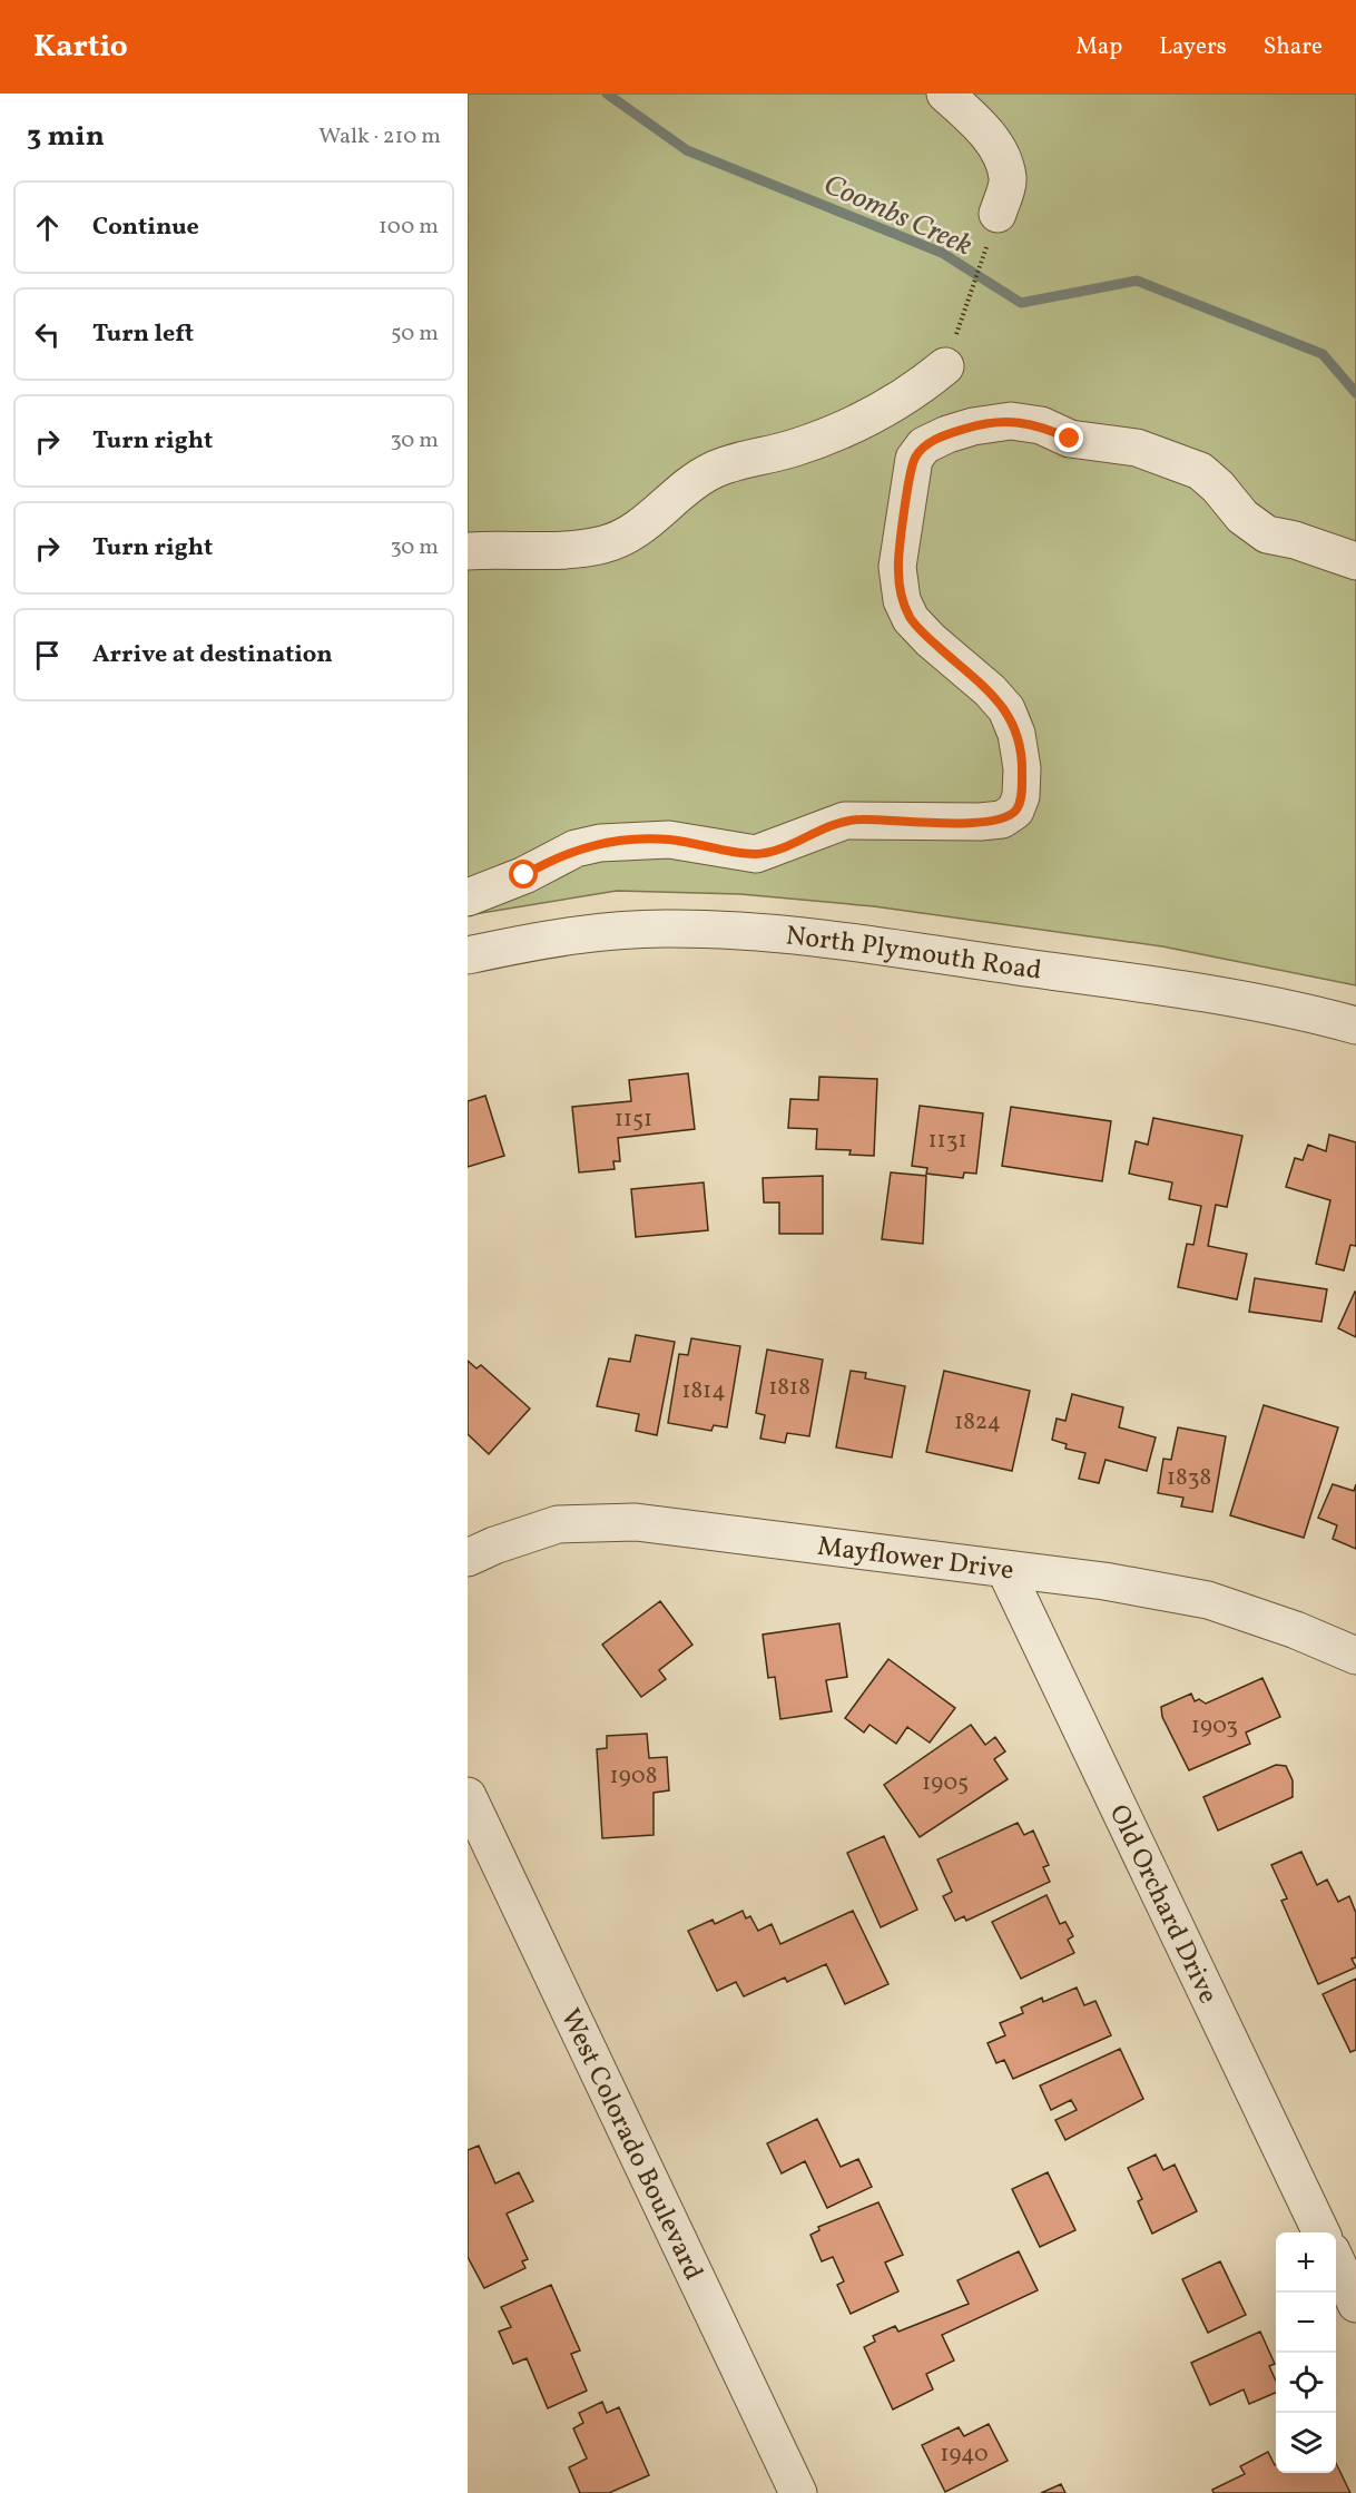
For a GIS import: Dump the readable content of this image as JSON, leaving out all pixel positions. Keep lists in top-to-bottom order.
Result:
{
  "streets": {
    "street": [
      "North Plymouth Road",
      "Mayflower Drive",
      "Old Orchard Drive",
      "West Colorado Boulevard"
    ]
  },
  "crossings": [
    ["Mayflower Drive", "Old Orchard Drive"]
  ],
  "water": ["Coombs Creek"],
  "house_numbers": [
    "1151",
    "1131",
    "1818",
    "1814",
    "1824",
    "1838",
    "1903",
    "1908",
    "1905",
    "1940"
  ],
  "page": {
    "header": "Kartio",
    "nav": ["Map", "Layers", "Share"],
    "heading": ["3 min", "Walk · 210 m"],
    "list": [
      ["Continue", "100 m"],
      ["Turn left", "50 m"],
      ["Turn right", "30 m"],
      ["Turn right", "30 m"],
      "Arrive at destination"
    ],
    "map_buttons": ["+", "−"]
  }
}
